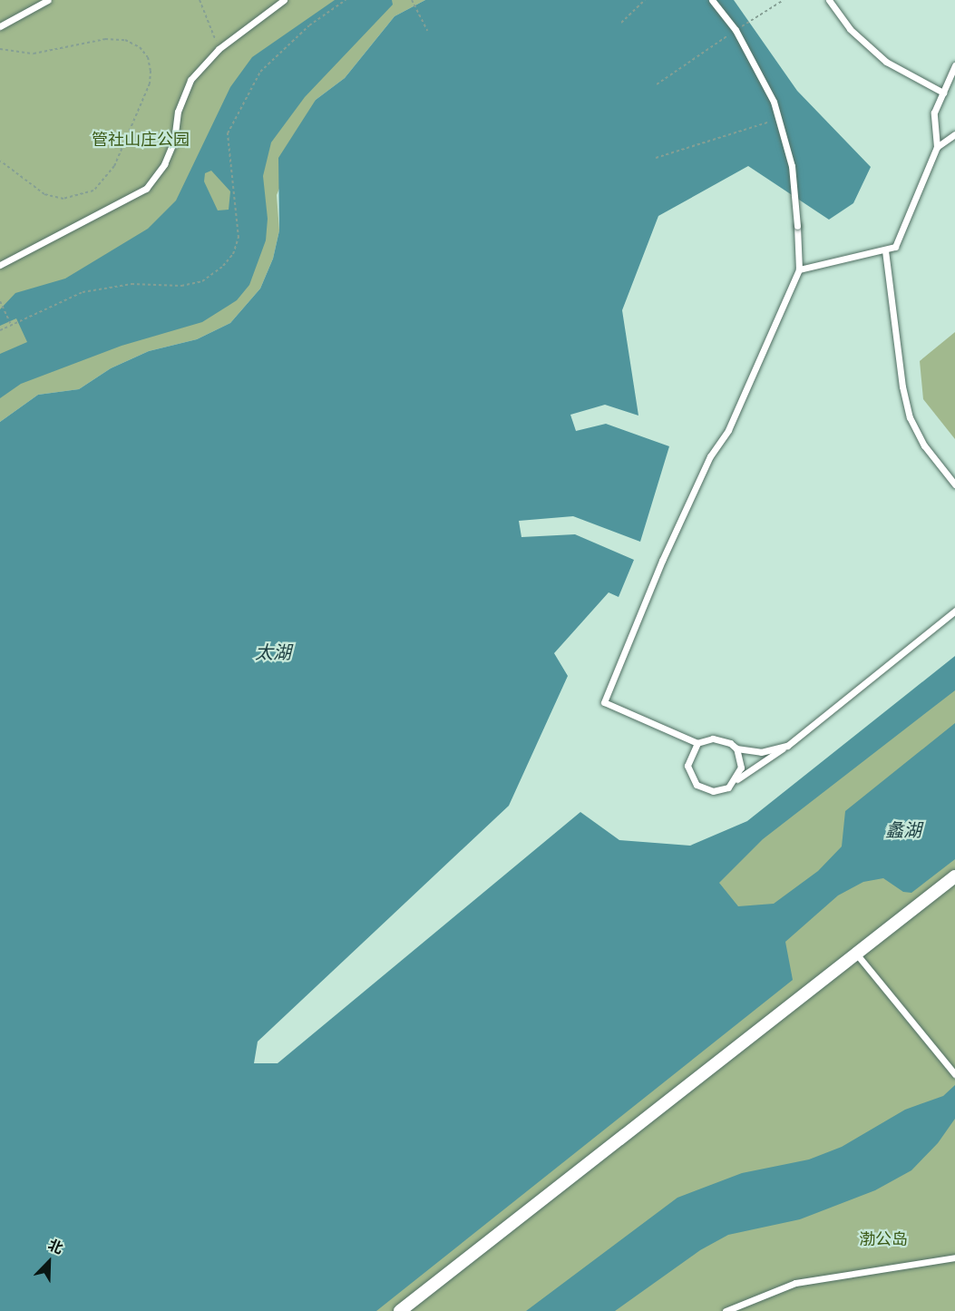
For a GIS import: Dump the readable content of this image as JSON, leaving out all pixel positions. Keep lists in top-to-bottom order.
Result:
{
  "water": ["太湖", "蠡湖"],
  "parks": ["管社山庄公园", "渤公岛"],
  "north": "top right"
}
